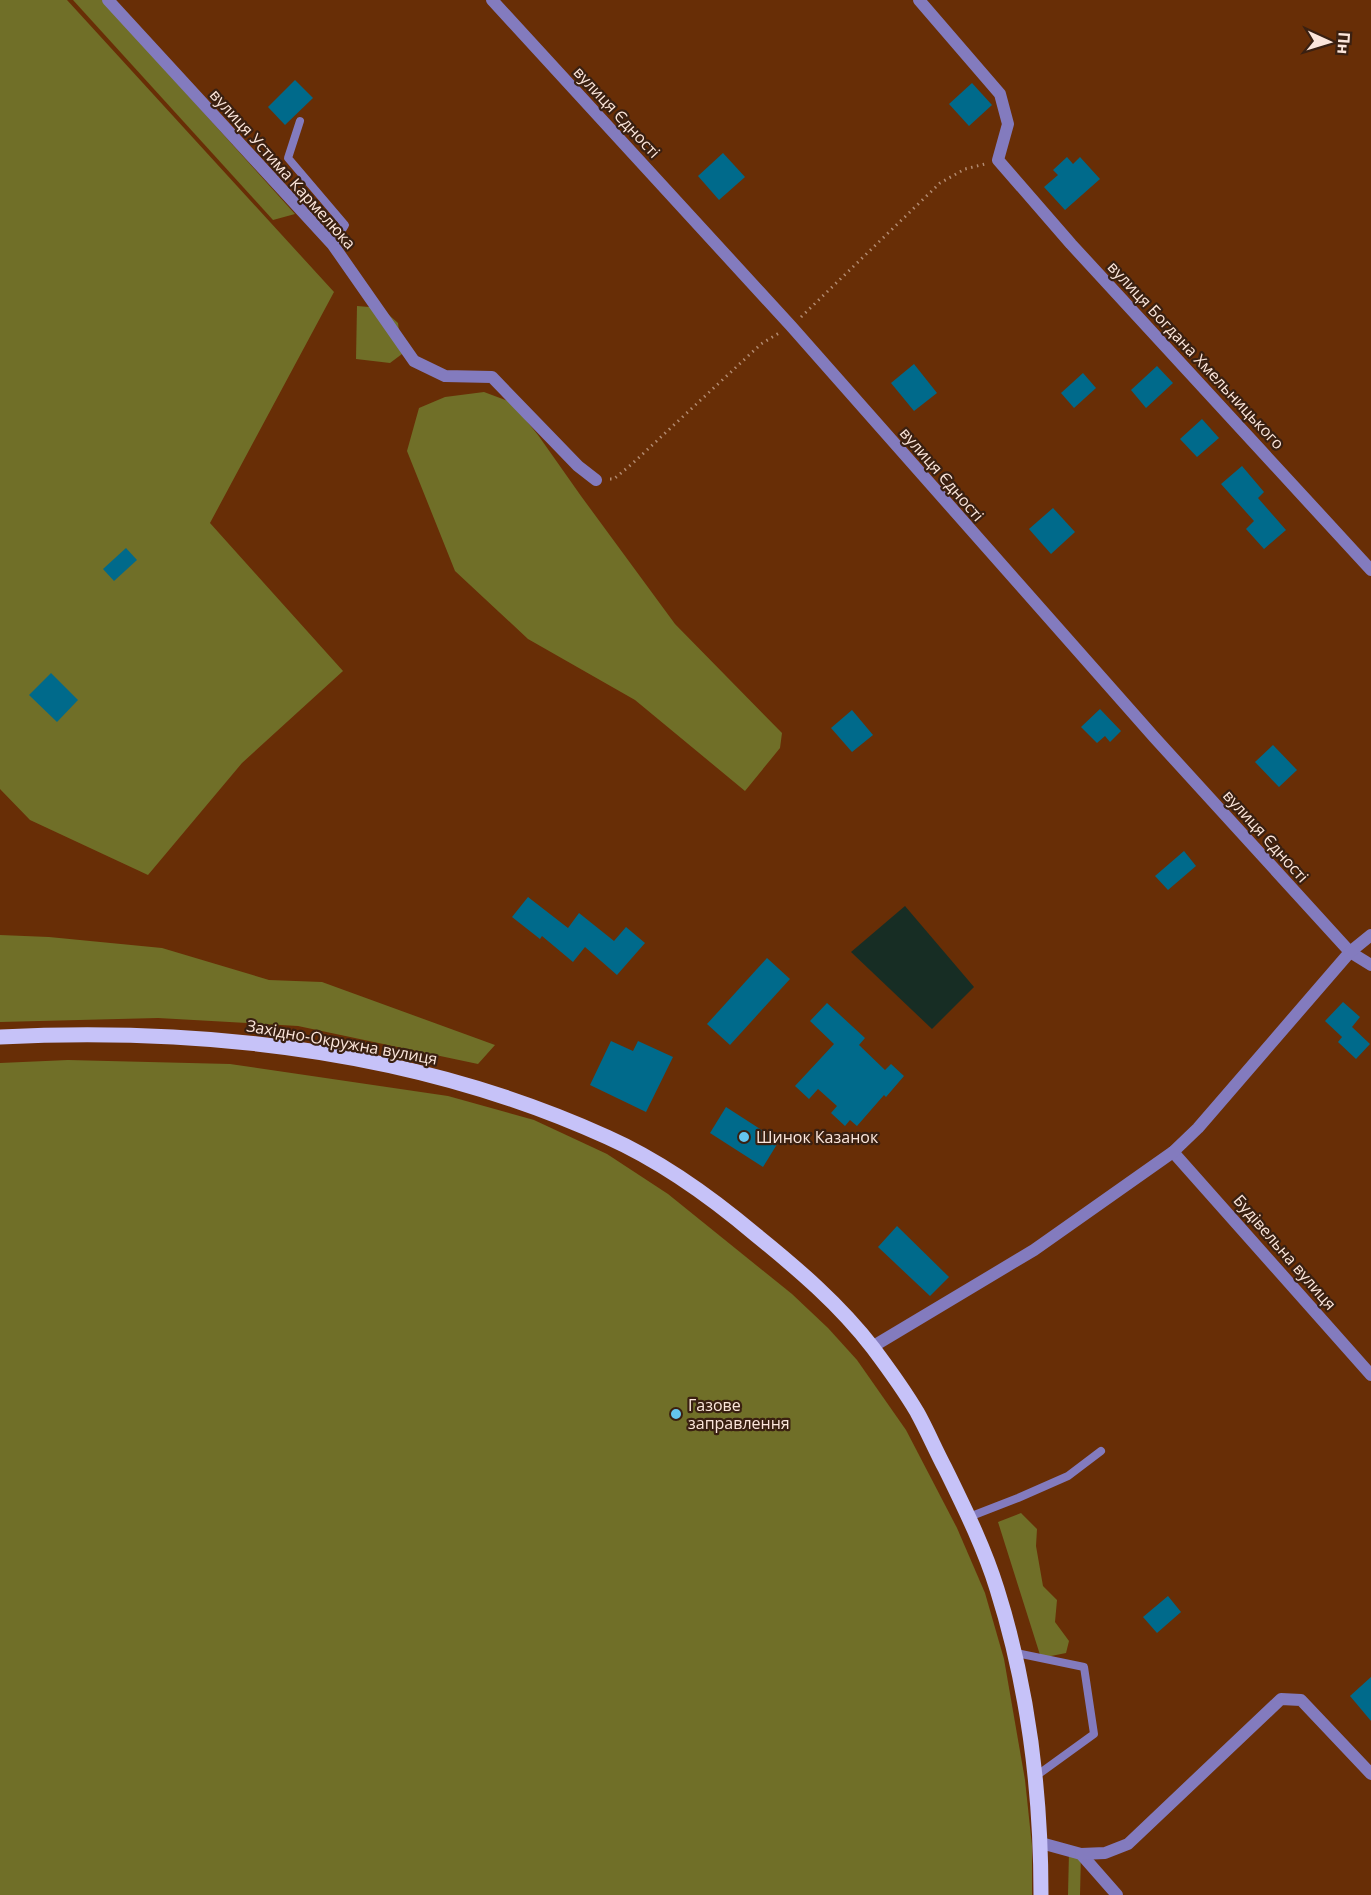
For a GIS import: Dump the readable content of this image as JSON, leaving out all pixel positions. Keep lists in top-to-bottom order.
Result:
{
  "streets": {
    "main road": ["Західно-Окружна вулиця"],
    "street": [
      "вулиця Єдності",
      "вулиця Устима Кармелюка",
      "вулиця Богдана Хмельницького",
      "Будівельна вулиця"
    ]
  },
  "places": ["Шинок Казанок", "Газове заправлення"],
  "north": "right"
}
